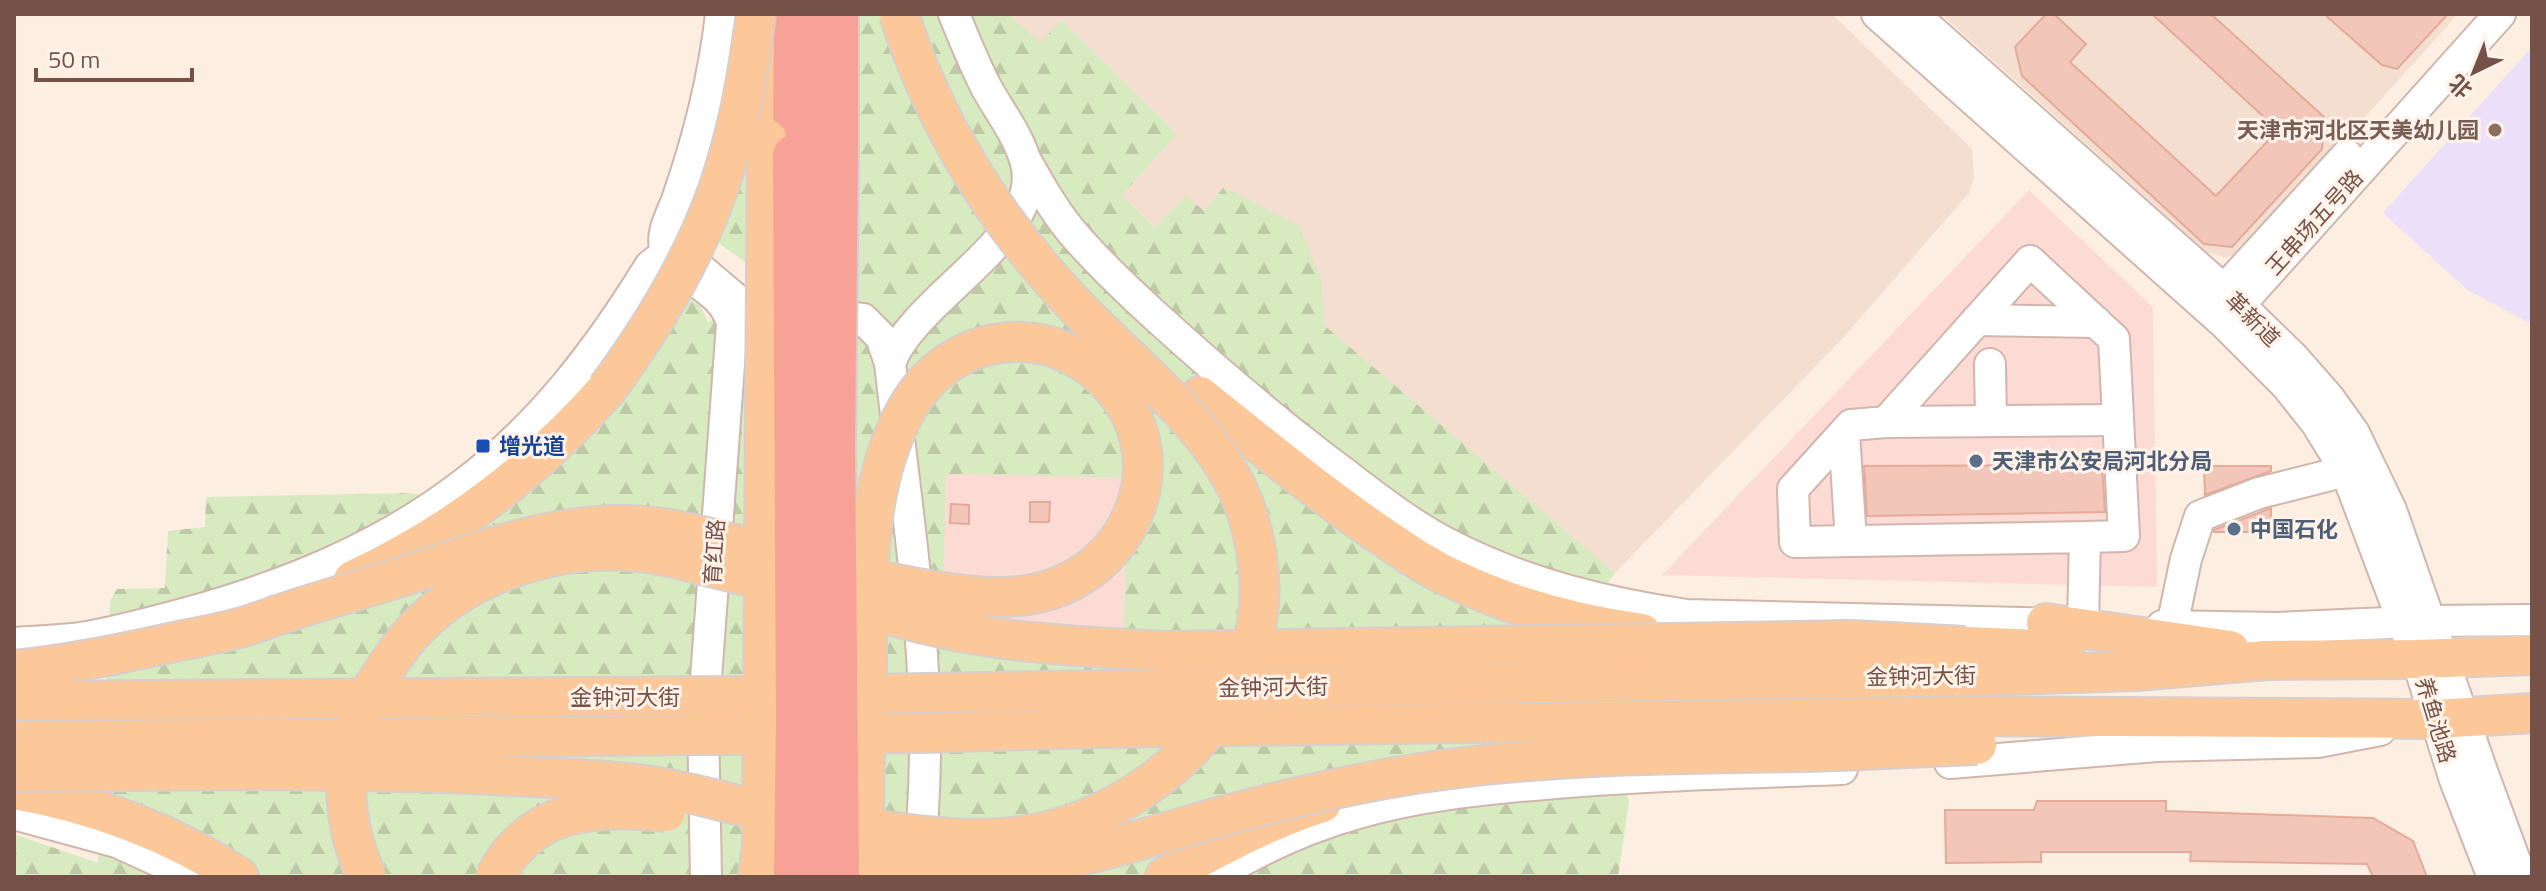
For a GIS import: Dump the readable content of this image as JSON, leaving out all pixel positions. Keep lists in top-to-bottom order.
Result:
{
  "streets": {
    "main road": ["金钟河大街"],
    "street": [
      "王串场五号路",
      "革新道",
      "育红路",
      "养鱼池路"
    ]
  },
  "crossings": [
    ["王串场五号路", "革新道"],
    ["革新道", "金钟河大街"],
    ["革新道", "养鱼池路"],
    ["金钟河大街", "养鱼池路"]
  ],
  "places": {
    "other": ["天津市河北区天美幼儿园", "天津市公安局河北分局", "中国石化"],
    "transit": ["增光道"]
  },
  "scale_bar": "50 m",
  "north": "bottom left"
}
